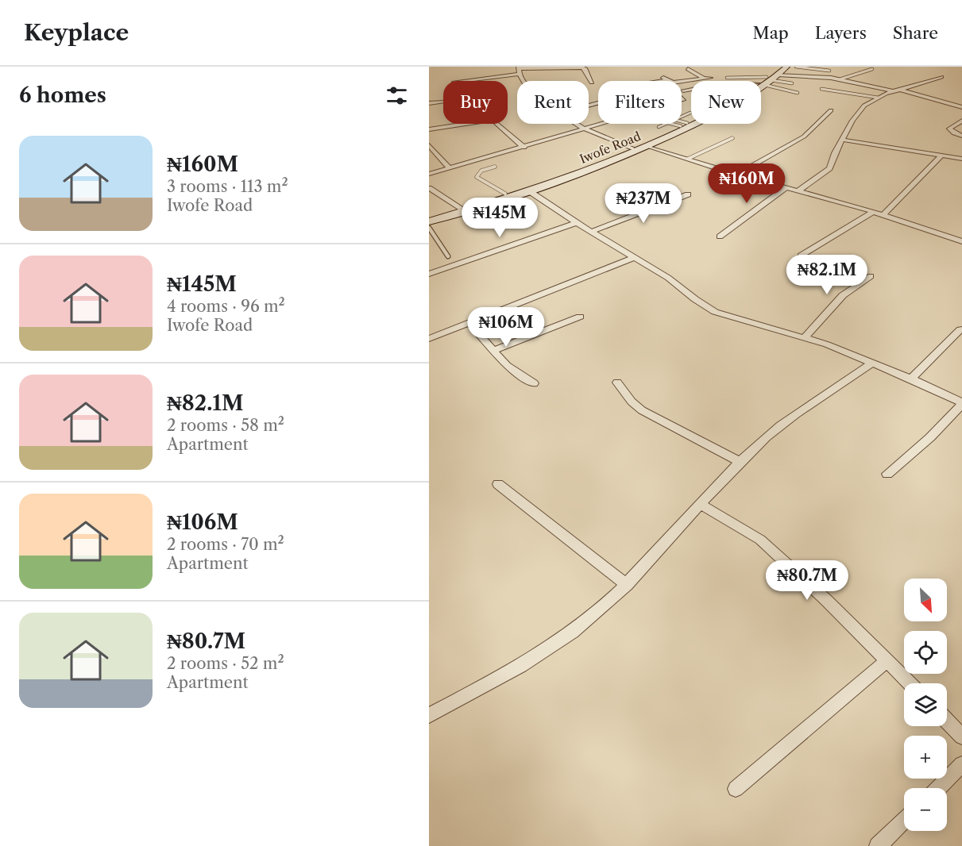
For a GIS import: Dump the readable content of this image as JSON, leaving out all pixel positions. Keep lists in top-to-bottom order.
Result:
{
  "streets": {
    "street": ["Iwofe Road"]
  },
  "north": "bottom right",
  "page": {
    "header": "Keyplace",
    "nav": ["Map", "Layers", "Share"],
    "heading": "6 homes",
    "chip": [
      "Buy",
      "Rent",
      "Filters",
      "New"
    ],
    "list": [
      {
        "name": "₦160M",
        "note": "3 rooms · 113 m² · Iwofe Road"
      },
      {
        "name": "₦145M",
        "note": "4 rooms · 96 m² · Iwofe Road"
      },
      {
        "name": "₦82.1M",
        "note": "2 rooms · 58 m² · Apartment"
      },
      {
        "name": "₦106M",
        "note": "2 rooms · 70 m² · Apartment"
      },
      {
        "name": "₦80.7M",
        "note": "2 rooms · 52 m² · Apartment"
      }
    ],
    "price": [
      "₦160M",
      "₦237M",
      "₦145M",
      "₦82.1M",
      "₦106M",
      "₦80.7M"
    ],
    "map_buttons": ["+", "−"]
  }
}
